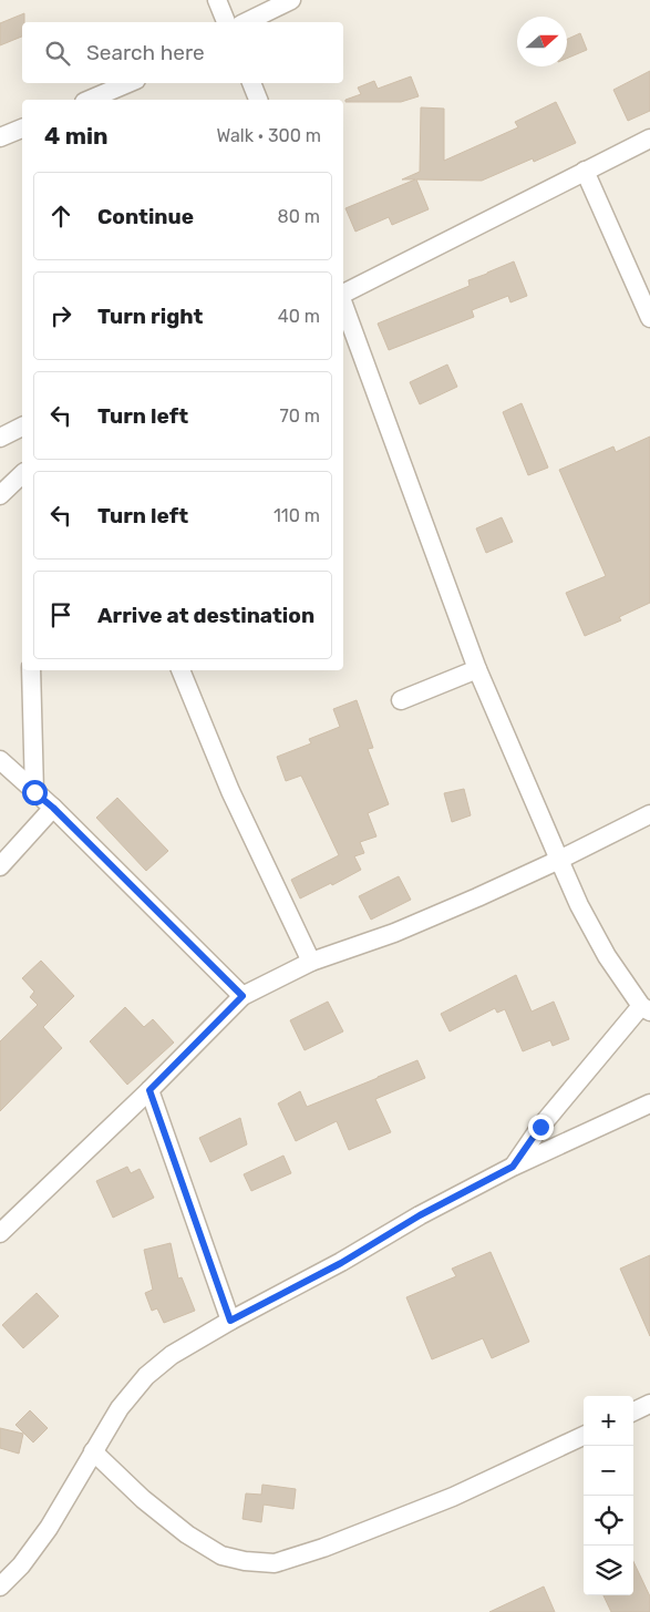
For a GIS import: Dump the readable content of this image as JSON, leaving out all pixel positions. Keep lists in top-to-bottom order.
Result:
{
  "north": "right",
  "page": {
    "search": "Search here",
    "heading": ["4 min", "Walk · 300 m"],
    "list": [
      ["Continue", "80 m"],
      ["Turn right", "40 m"],
      ["Turn left", "70 m"],
      ["Turn left", "110 m"],
      "Arrive at destination"
    ],
    "map_buttons": ["+", "−"]
  }
}
